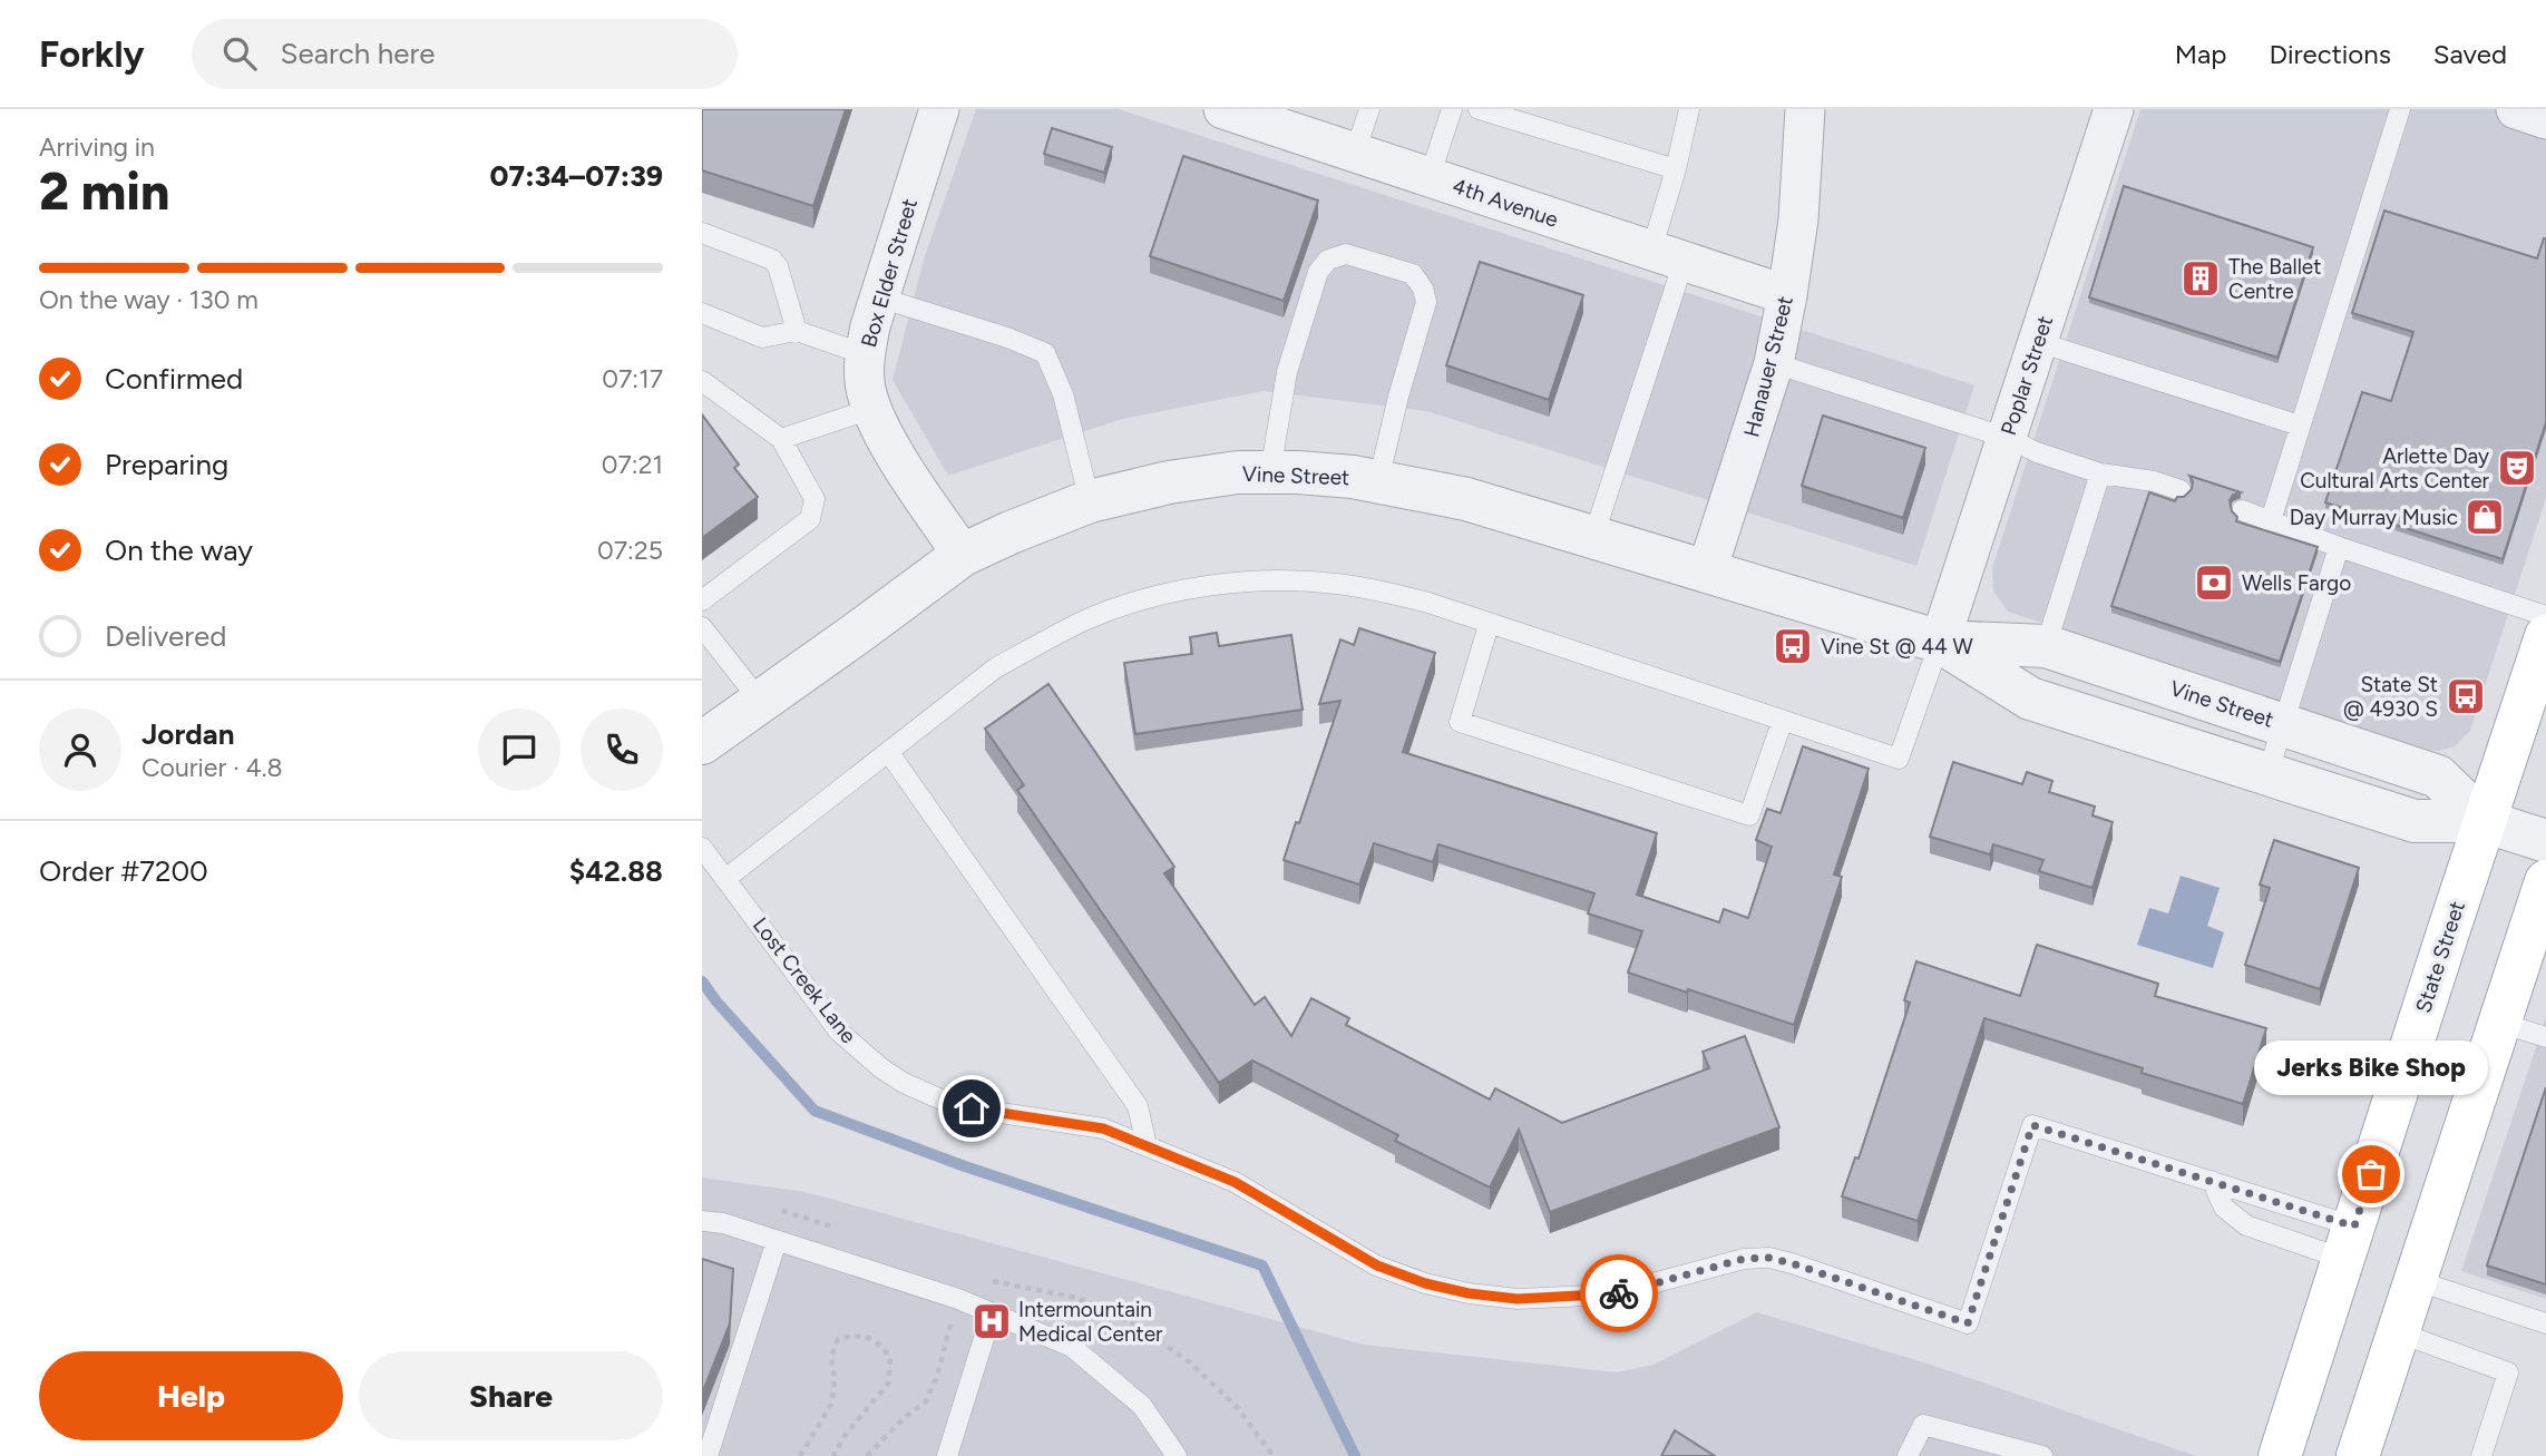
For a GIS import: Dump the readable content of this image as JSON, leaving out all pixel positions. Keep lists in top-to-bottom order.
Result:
{
  "streets": {
    "main road": ["State Street"],
    "street": [
      "4th Avenue",
      "Box Elder Street",
      "Hanauer Street",
      "Poplar Street",
      "Vine Street"
    ],
    "lane": ["Lost Creek Lane"]
  },
  "crossings": [
    ["4th Avenue", "Hanauer Street"],
    ["Box Elder Street", "Vine Street"],
    ["Hanauer Street", "Vine Street"],
    ["Poplar Street", "Vine Street"],
    ["Vine Street", "State Street"],
    ["State Street", "Lost Creek Lane"]
  ],
  "places": {
    "building": ["The Ballet Centre"],
    "theatre": ["Arlette Day Cultural Arts Center"],
    "shop": ["Day Murray Music"],
    "bank": ["Wells Fargo"],
    "bus stop": ["Vine St @ 44 W", "State St @ 4930 S"],
    "other": ["Jerks Bike Shop"],
    "hospital": ["Intermountain Medical Center"]
  },
  "page": {
    "header": "Forkly",
    "search": "Search here",
    "nav": ["Map", "Directions", "Saved"],
    "heading": ["2 min", "Arriving in", "07:34–07:39"],
    "panel": [
      "Jordan",
      "Courier · 4.8",
      "Order #7200",
      "$42.88"
    ],
    "bar": "On the way · 130 m",
    "list": [
      ["Confirmed", "07:17"],
      ["Preparing", "07:21"],
      ["On the way", "07:25"],
      "Delivered"
    ],
    "bubble": "Jerks Bike Shop",
    "buttons": ["Help", "Share"]
  }
}
